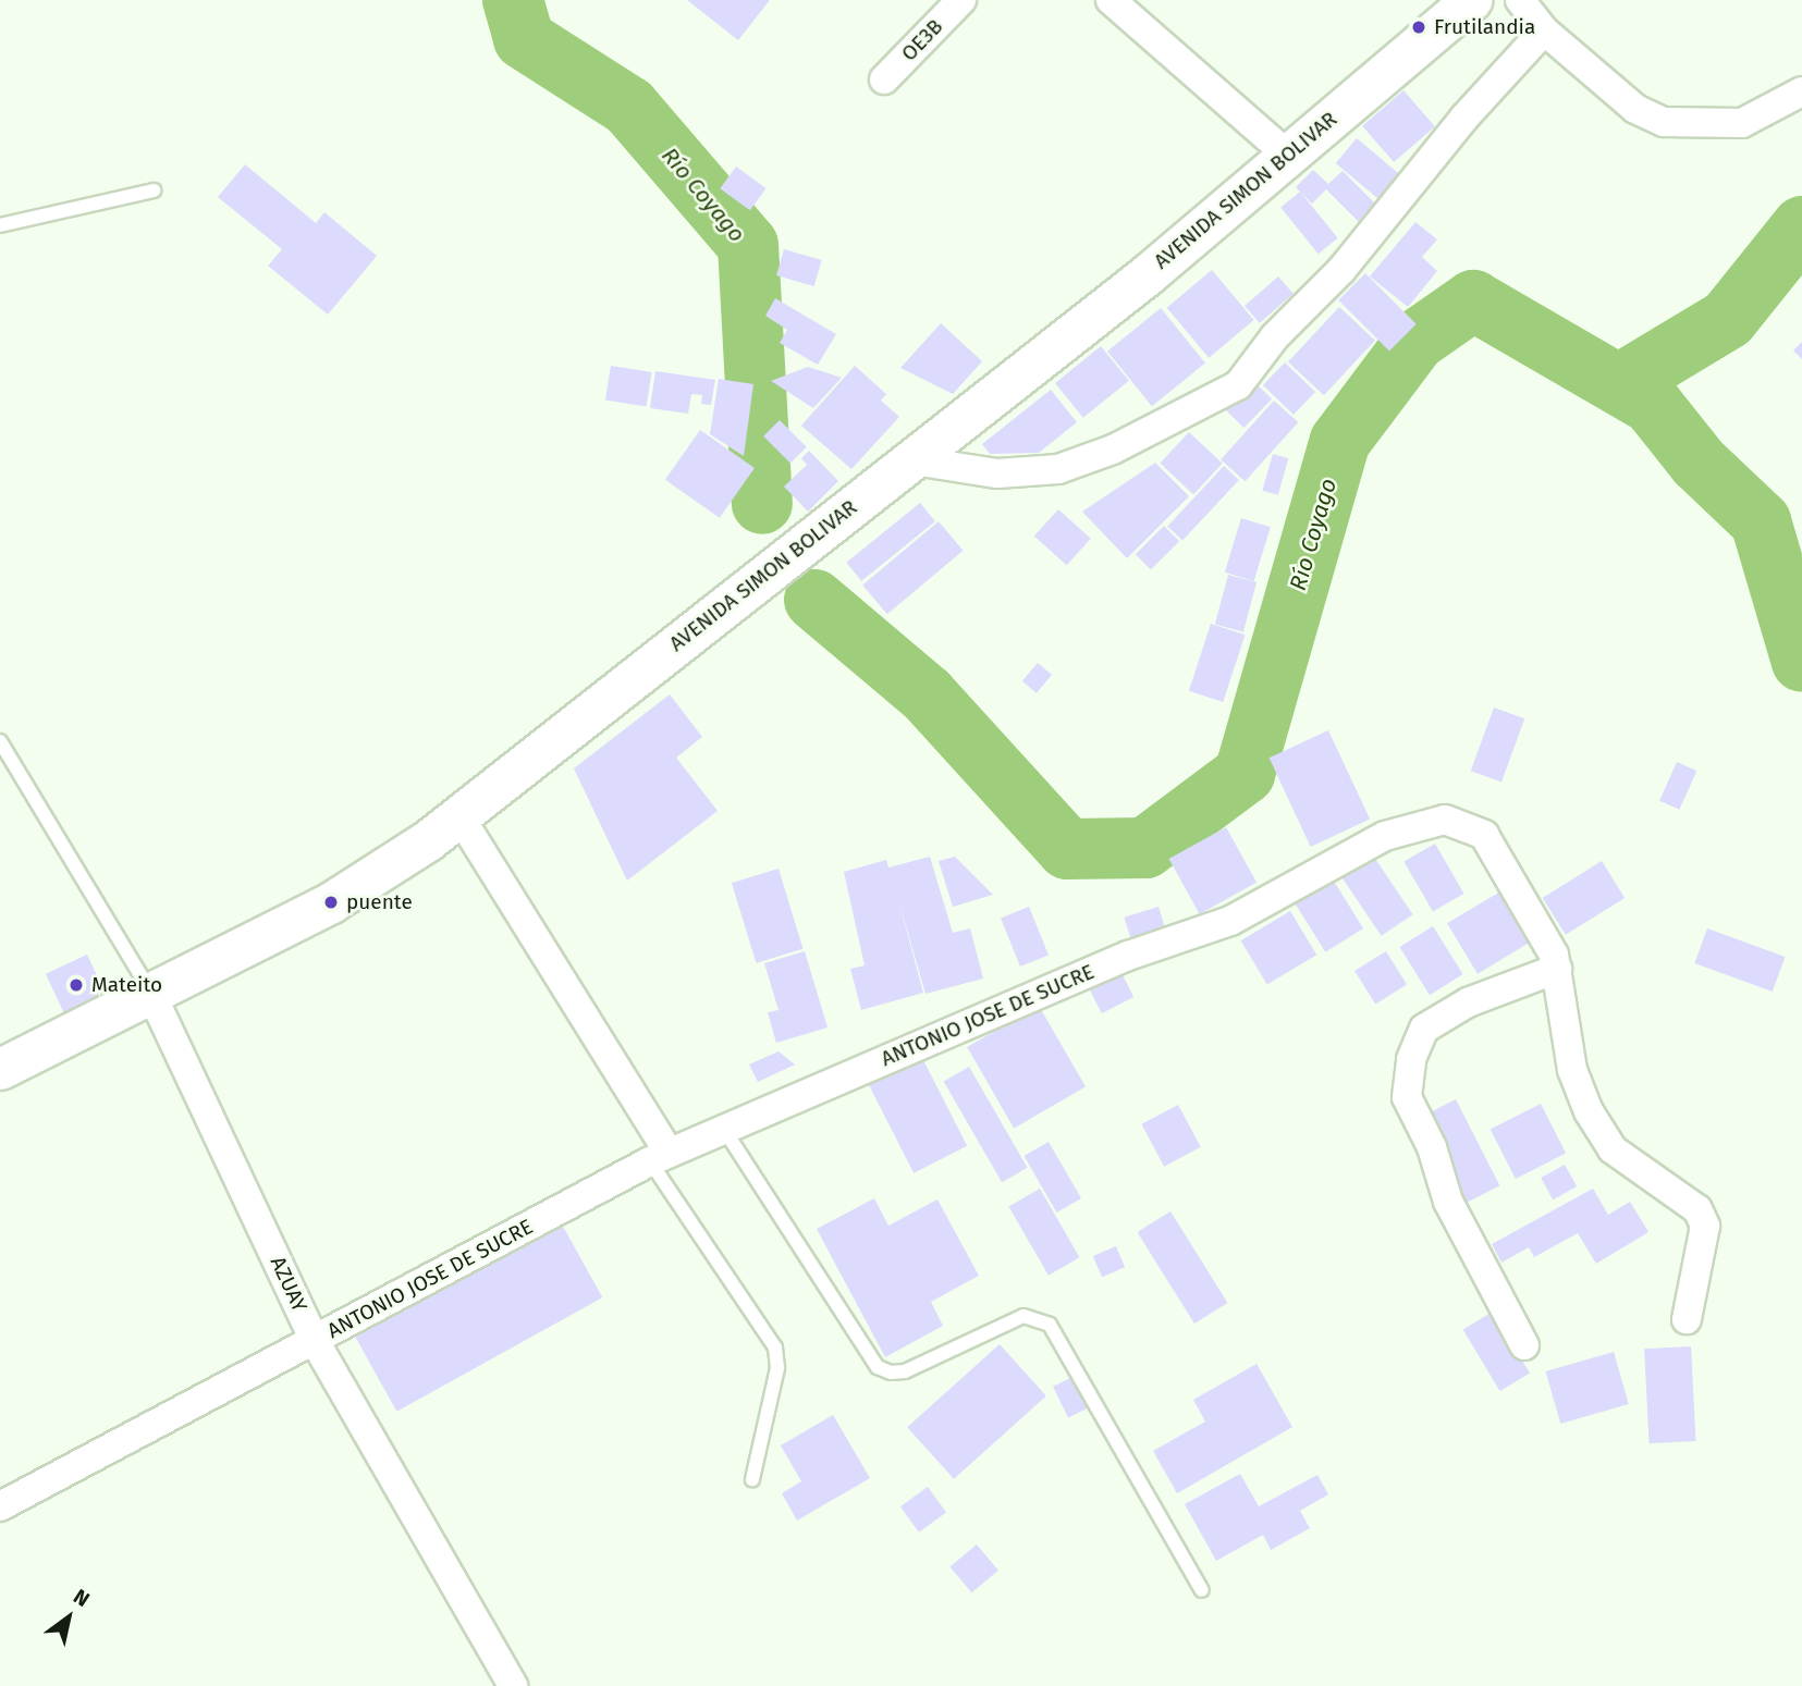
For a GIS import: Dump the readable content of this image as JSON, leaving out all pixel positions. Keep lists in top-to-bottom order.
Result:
{
  "streets": {
    "main road": ["AVENIDA SIMON BOLIVAR"],
    "street": ["OE3B", "ANTONIO JOSE DE SUCRE", "AZUAY"]
  },
  "crossings": [
    ["AVENIDA SIMON BOLIVAR", "AZUAY"],
    ["ANTONIO JOSE DE SUCRE", "AZUAY"]
  ],
  "water": ["Río Coyago"],
  "places": ["Frutilandia", "puente", "Mateito"],
  "north": "top right"
}
